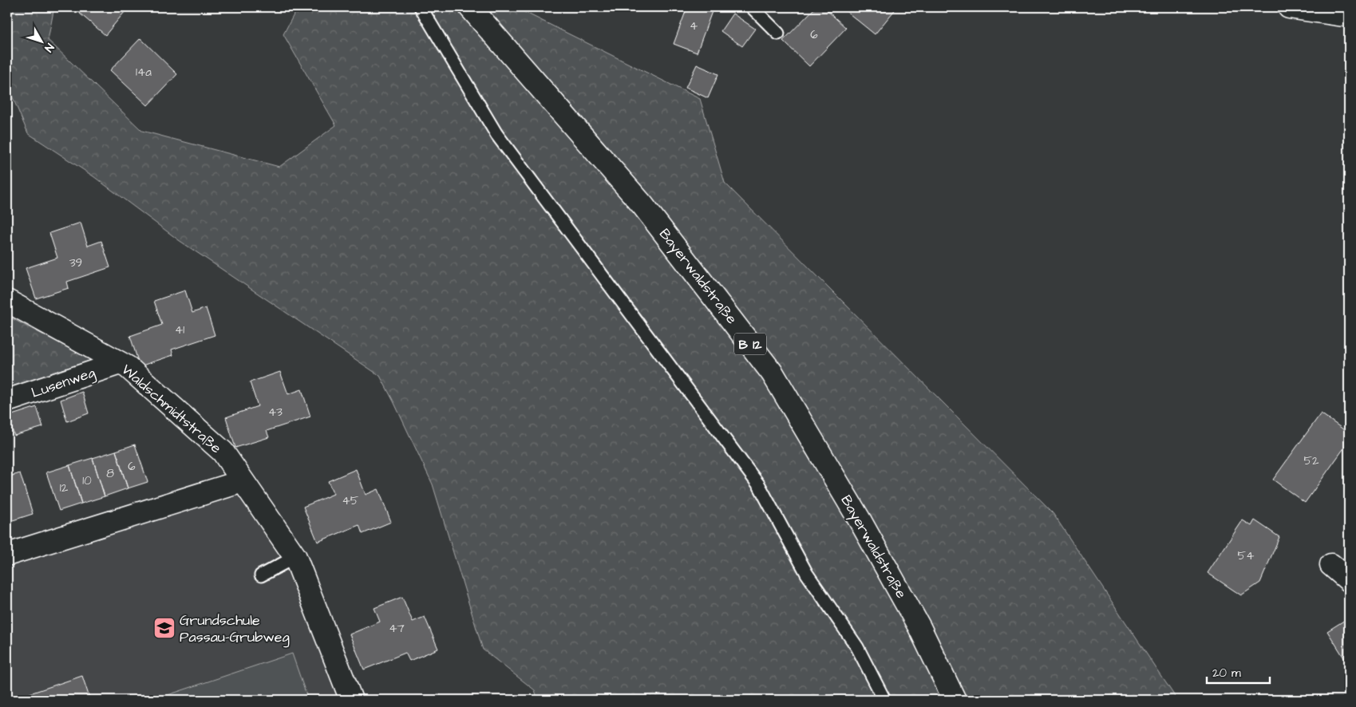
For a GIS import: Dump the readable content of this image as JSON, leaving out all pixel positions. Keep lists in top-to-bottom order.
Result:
{
  "streets": {
    "street": [
      "Bayerwaldstraße",
      "B 12",
      "Lusenweg",
      "Waldschmidtstraße"
    ]
  },
  "crossings": [
    ["Lusenweg", "Waldschmidtstraße"]
  ],
  "places": {
    "school or university": ["Grundschule Passau-Grubweg"]
  },
  "house_numbers": [
    "4",
    "6",
    "14a",
    "39",
    "41",
    "43",
    "52",
    "6",
    "8",
    "10",
    "12",
    "45",
    "54",
    "47"
  ],
  "scale_bar": "20 m",
  "north": "bottom right"
}
